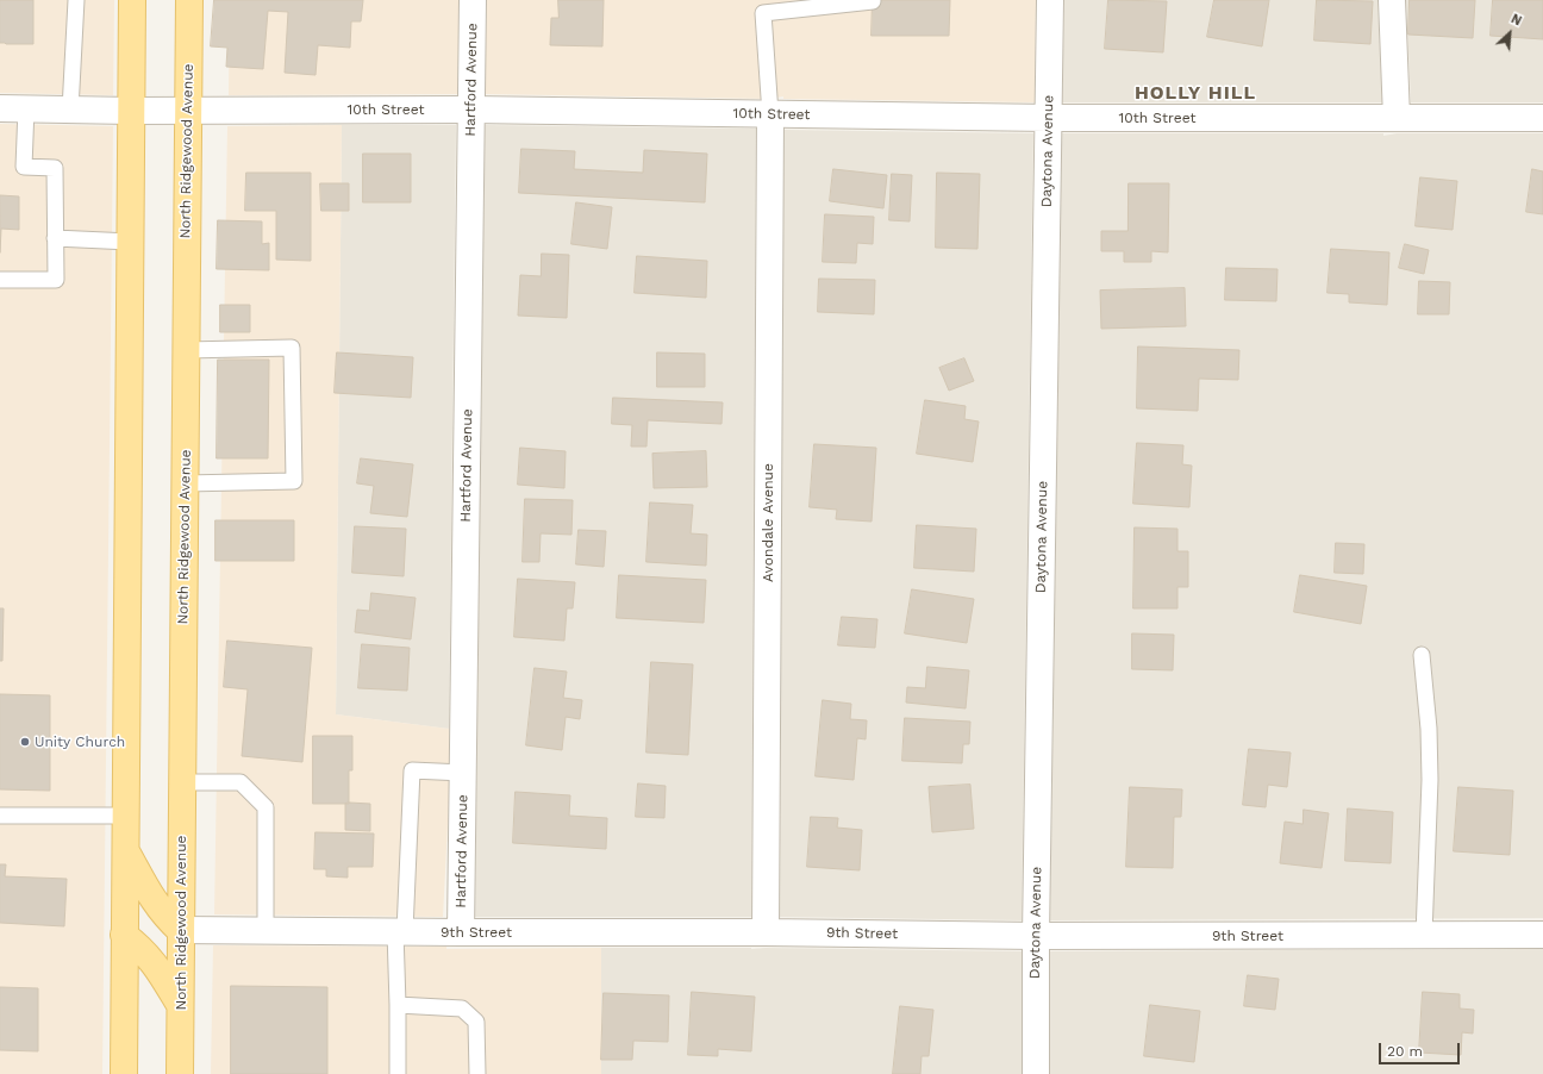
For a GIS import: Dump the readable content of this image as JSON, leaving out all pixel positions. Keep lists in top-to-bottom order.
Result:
{
  "streets": {
    "main road": ["North Ridgewood Avenue"],
    "street": [
      "Hartford Avenue",
      "10th Street",
      "Daytona Avenue",
      "Avondale Avenue",
      "9th Street"
    ]
  },
  "crossings": [
    ["Hartford Avenue", "10th Street"],
    ["Hartford Avenue", "9th Street"],
    ["10th Street", "North Ridgewood Avenue"],
    ["10th Street", "Daytona Avenue"],
    ["10th Street", "Avondale Avenue"],
    ["North Ridgewood Avenue", "9th Street"],
    ["Daytona Avenue", "9th Street"],
    ["Avondale Avenue", "9th Street"]
  ],
  "districts": ["HOLLY HILL"],
  "places": ["Unity Church"],
  "scale_bar": "20 m",
  "north": "top right"
}
